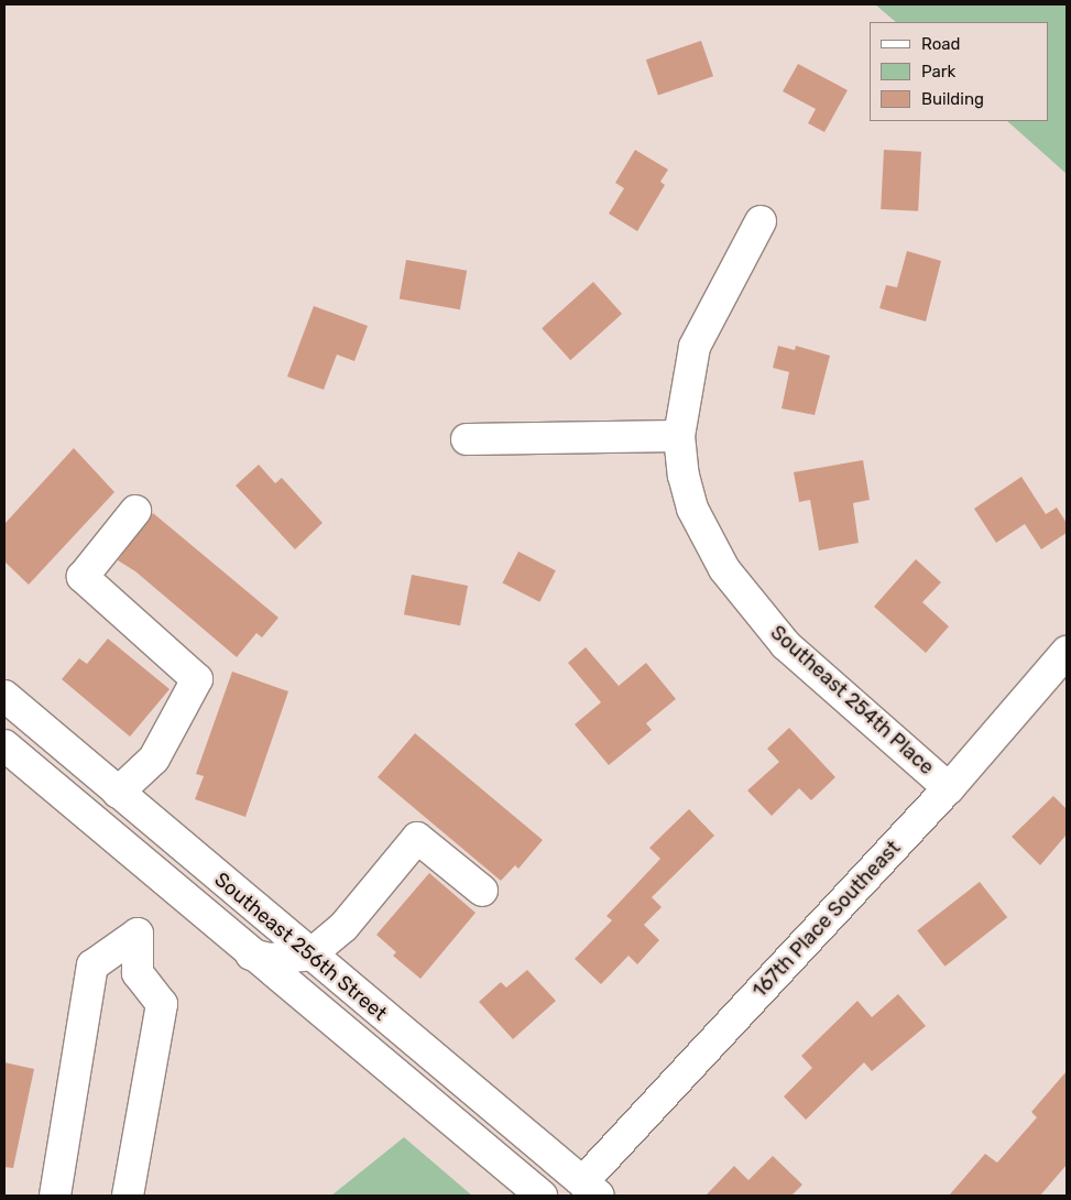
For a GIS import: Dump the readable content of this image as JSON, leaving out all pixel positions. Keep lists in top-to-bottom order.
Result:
{
  "streets": {
    "street": ["Southeast 254th Place", "167th Place Southeast", "Southeast 256th Street"]
  },
  "crossings": [
    ["Southeast 254th Place", "167th Place Southeast"],
    ["167th Place Southeast", "Southeast 256th Street"]
  ],
  "legend": ["Road", "Park", "Building"]
}
